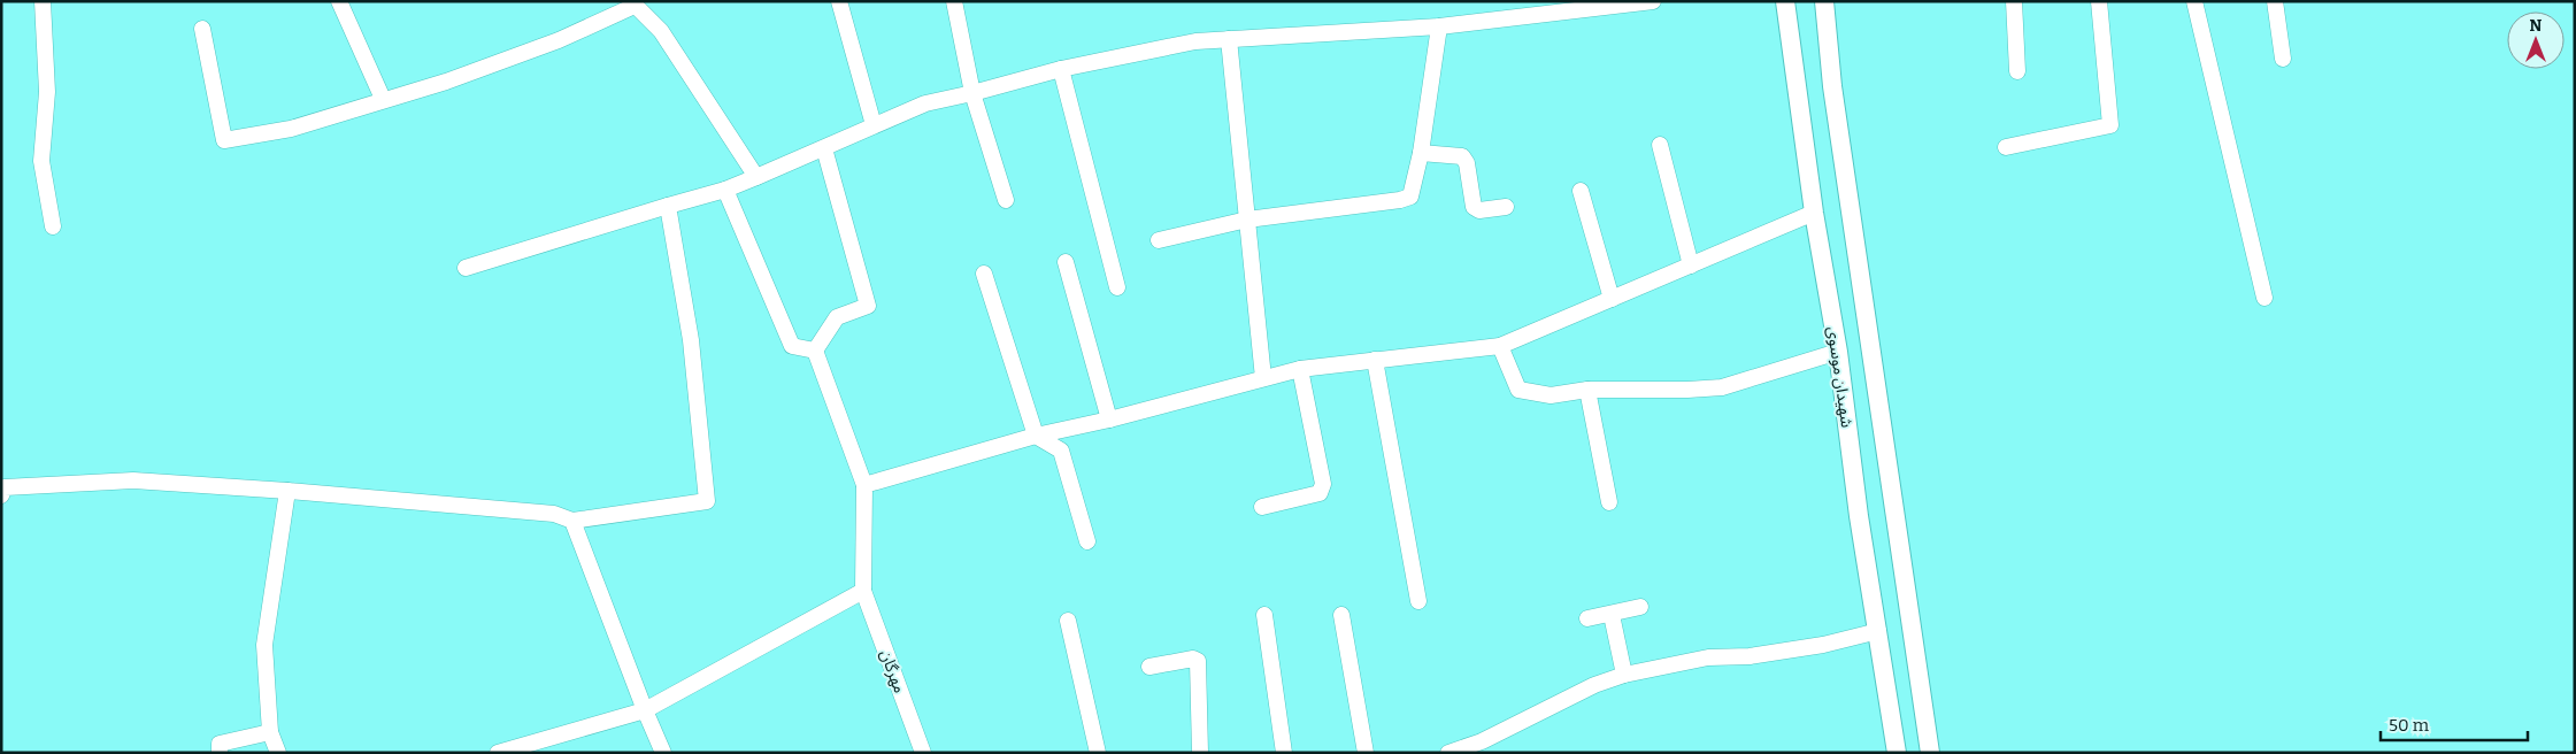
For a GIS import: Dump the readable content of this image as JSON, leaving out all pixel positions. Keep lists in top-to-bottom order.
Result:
{
  "streets": {
    "street": ["شهیدان موسوی", "مهرگان"]
  },
  "scale_bar": "50 m",
  "north": "top"
}
